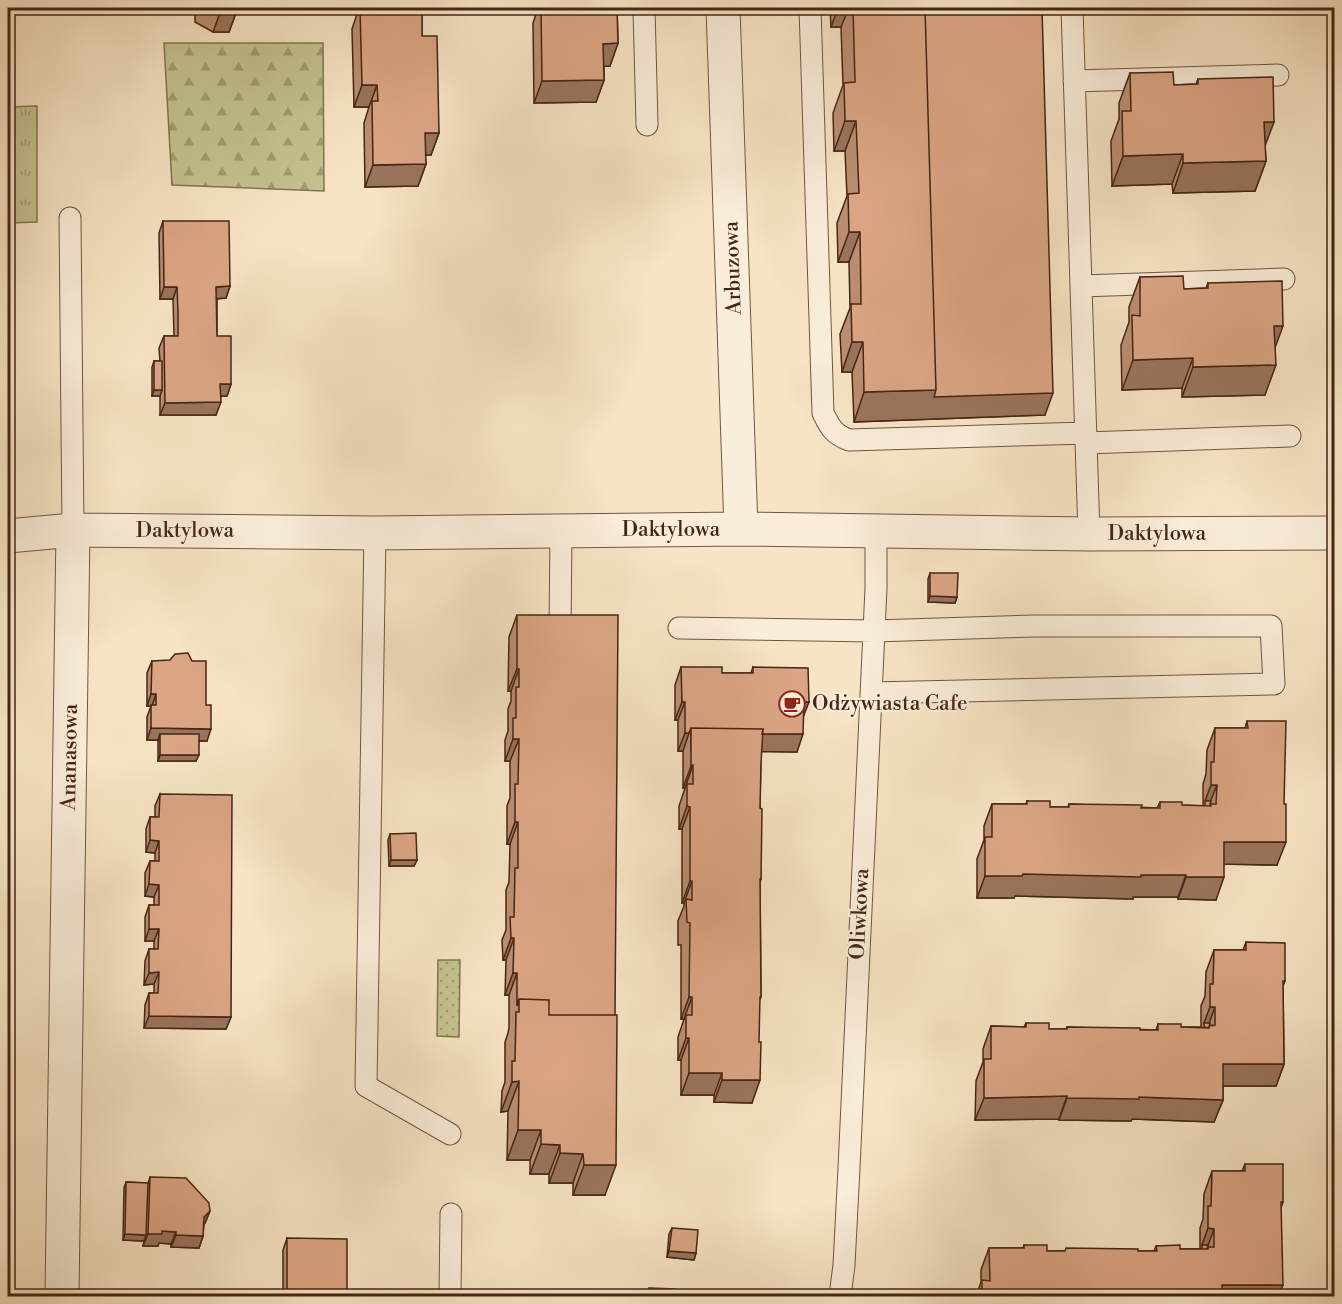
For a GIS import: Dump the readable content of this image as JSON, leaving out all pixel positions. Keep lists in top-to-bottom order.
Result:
{
  "streets": {
    "street": ["Arbuzowa", "Daktylowa", "Ananasowa"],
    "lane": ["Oliwkowa"]
  },
  "crossings": [
    ["Arbuzowa", "Daktylowa"],
    ["Daktylowa", "Ananasowa"],
    ["Daktylowa", "Oliwkowa"]
  ],
  "places": {
    "cafe": ["Odżywiasta Cafe"]
  }
}
